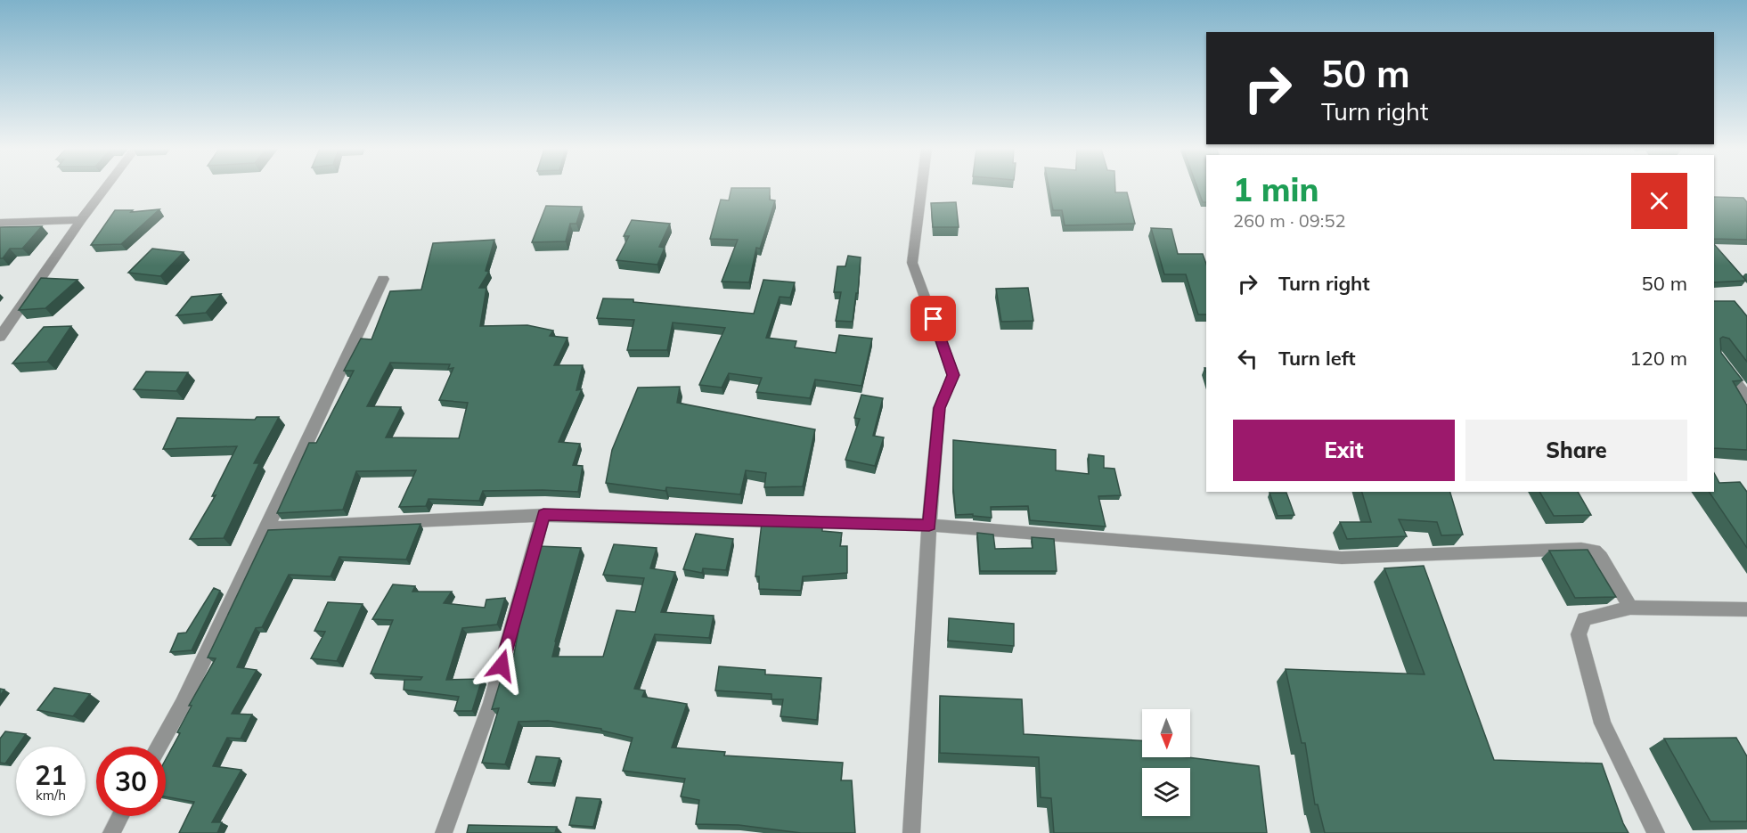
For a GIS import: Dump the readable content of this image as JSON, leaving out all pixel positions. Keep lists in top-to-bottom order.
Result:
{
  "north": "bottom",
  "page": {
    "turn": ["50 m", "Turn right"],
    "heading": ["1 min", "260 m · 09:52"],
    "list": [
      {
        "name": "Turn right",
        "value": "50 m"
      },
      {
        "name": "Turn left",
        "value": "120 m"
      }
    ],
    "buttons": ["Exit", "Share"],
    "speed": "21 km/h",
    "limit": "30"
  }
}
